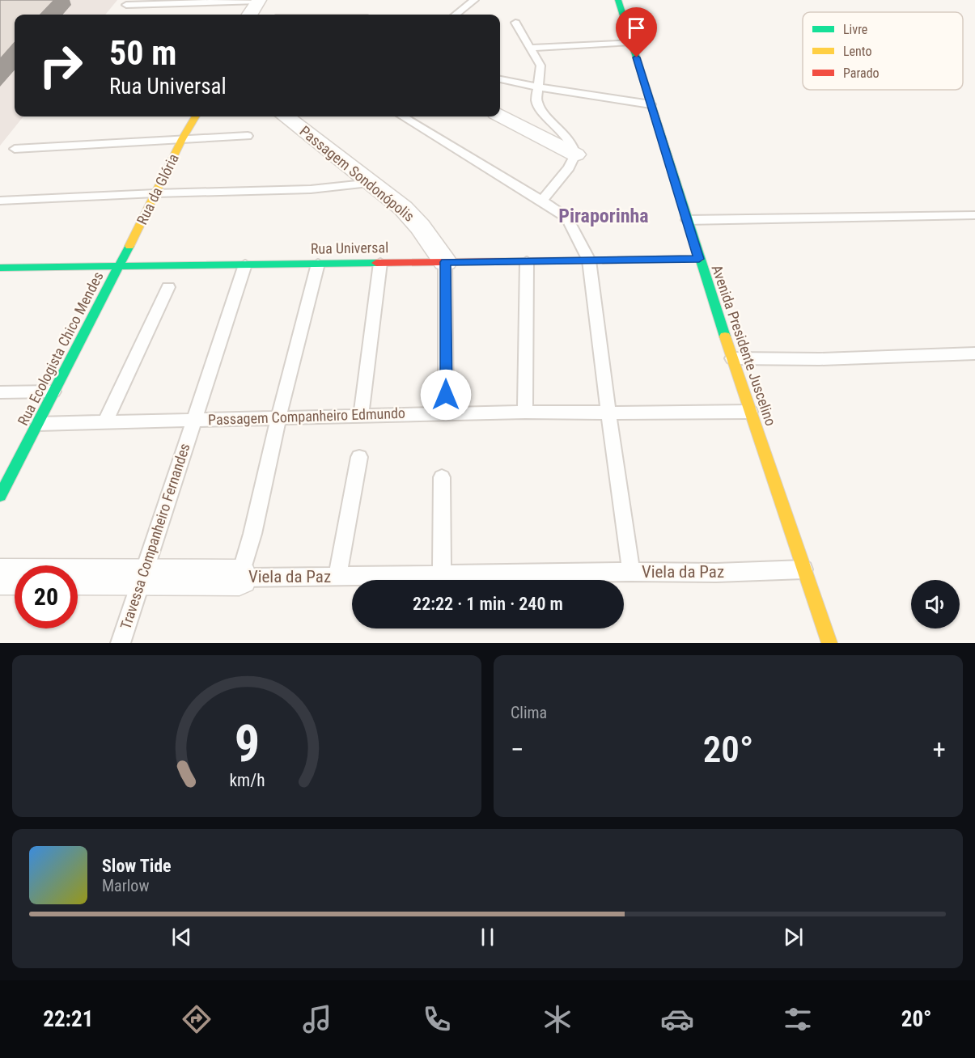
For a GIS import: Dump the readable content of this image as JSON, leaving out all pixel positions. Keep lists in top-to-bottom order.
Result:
{
  "streets": {
    "street": [
      "Passagem Sondonópolis",
      "Rua da Glória",
      "Rua Universal",
      "Avenida Presidente Juscelino",
      "Rua Ecologista Chico Mendes"
    ],
    "lane": ["Passagem Companheiro Edmundo", "Travessa Companheiro Fernandes", "Viela da Paz"]
  },
  "crossings": [
    ["Passagem Sondonópolis", "Rua Universal"],
    ["Rua da Glória", "Rua Universal"],
    ["Rua da Glória", "Rua Ecologista Chico Mendes"],
    ["Rua Universal", "Avenida Presidente Juscelino"],
    ["Rua Universal", "Rua Ecologista Chico Mendes"],
    ["Rua Universal", "Travessa Companheiro Fernandes"],
    ["Avenida Presidente Juscelino", "Passagem Companheiro Edmundo"],
    ["Avenida Presidente Juscelino", "Viela da Paz"],
    ["Rua Ecologista Chico Mendes", "Passagem Companheiro Edmundo"],
    ["Passagem Companheiro Edmundo", "Travessa Companheiro Fernandes"]
  ],
  "districts": ["Piraporinha"],
  "legend": ["Livre", "Lento", "Parado"],
  "page": {
    "turn": ["50 m", "Rua Universal"],
    "limit": "20",
    "trip": "22:22 · 1 min · 240 m",
    "tile": "Clima",
    "heat": ["−", "20°", "+"],
    "song": ["Slow Tide", "Marlow"],
    "tabs": ["22:21", "20°"],
    "gauge": ["9", "km/h"]
  }
}
